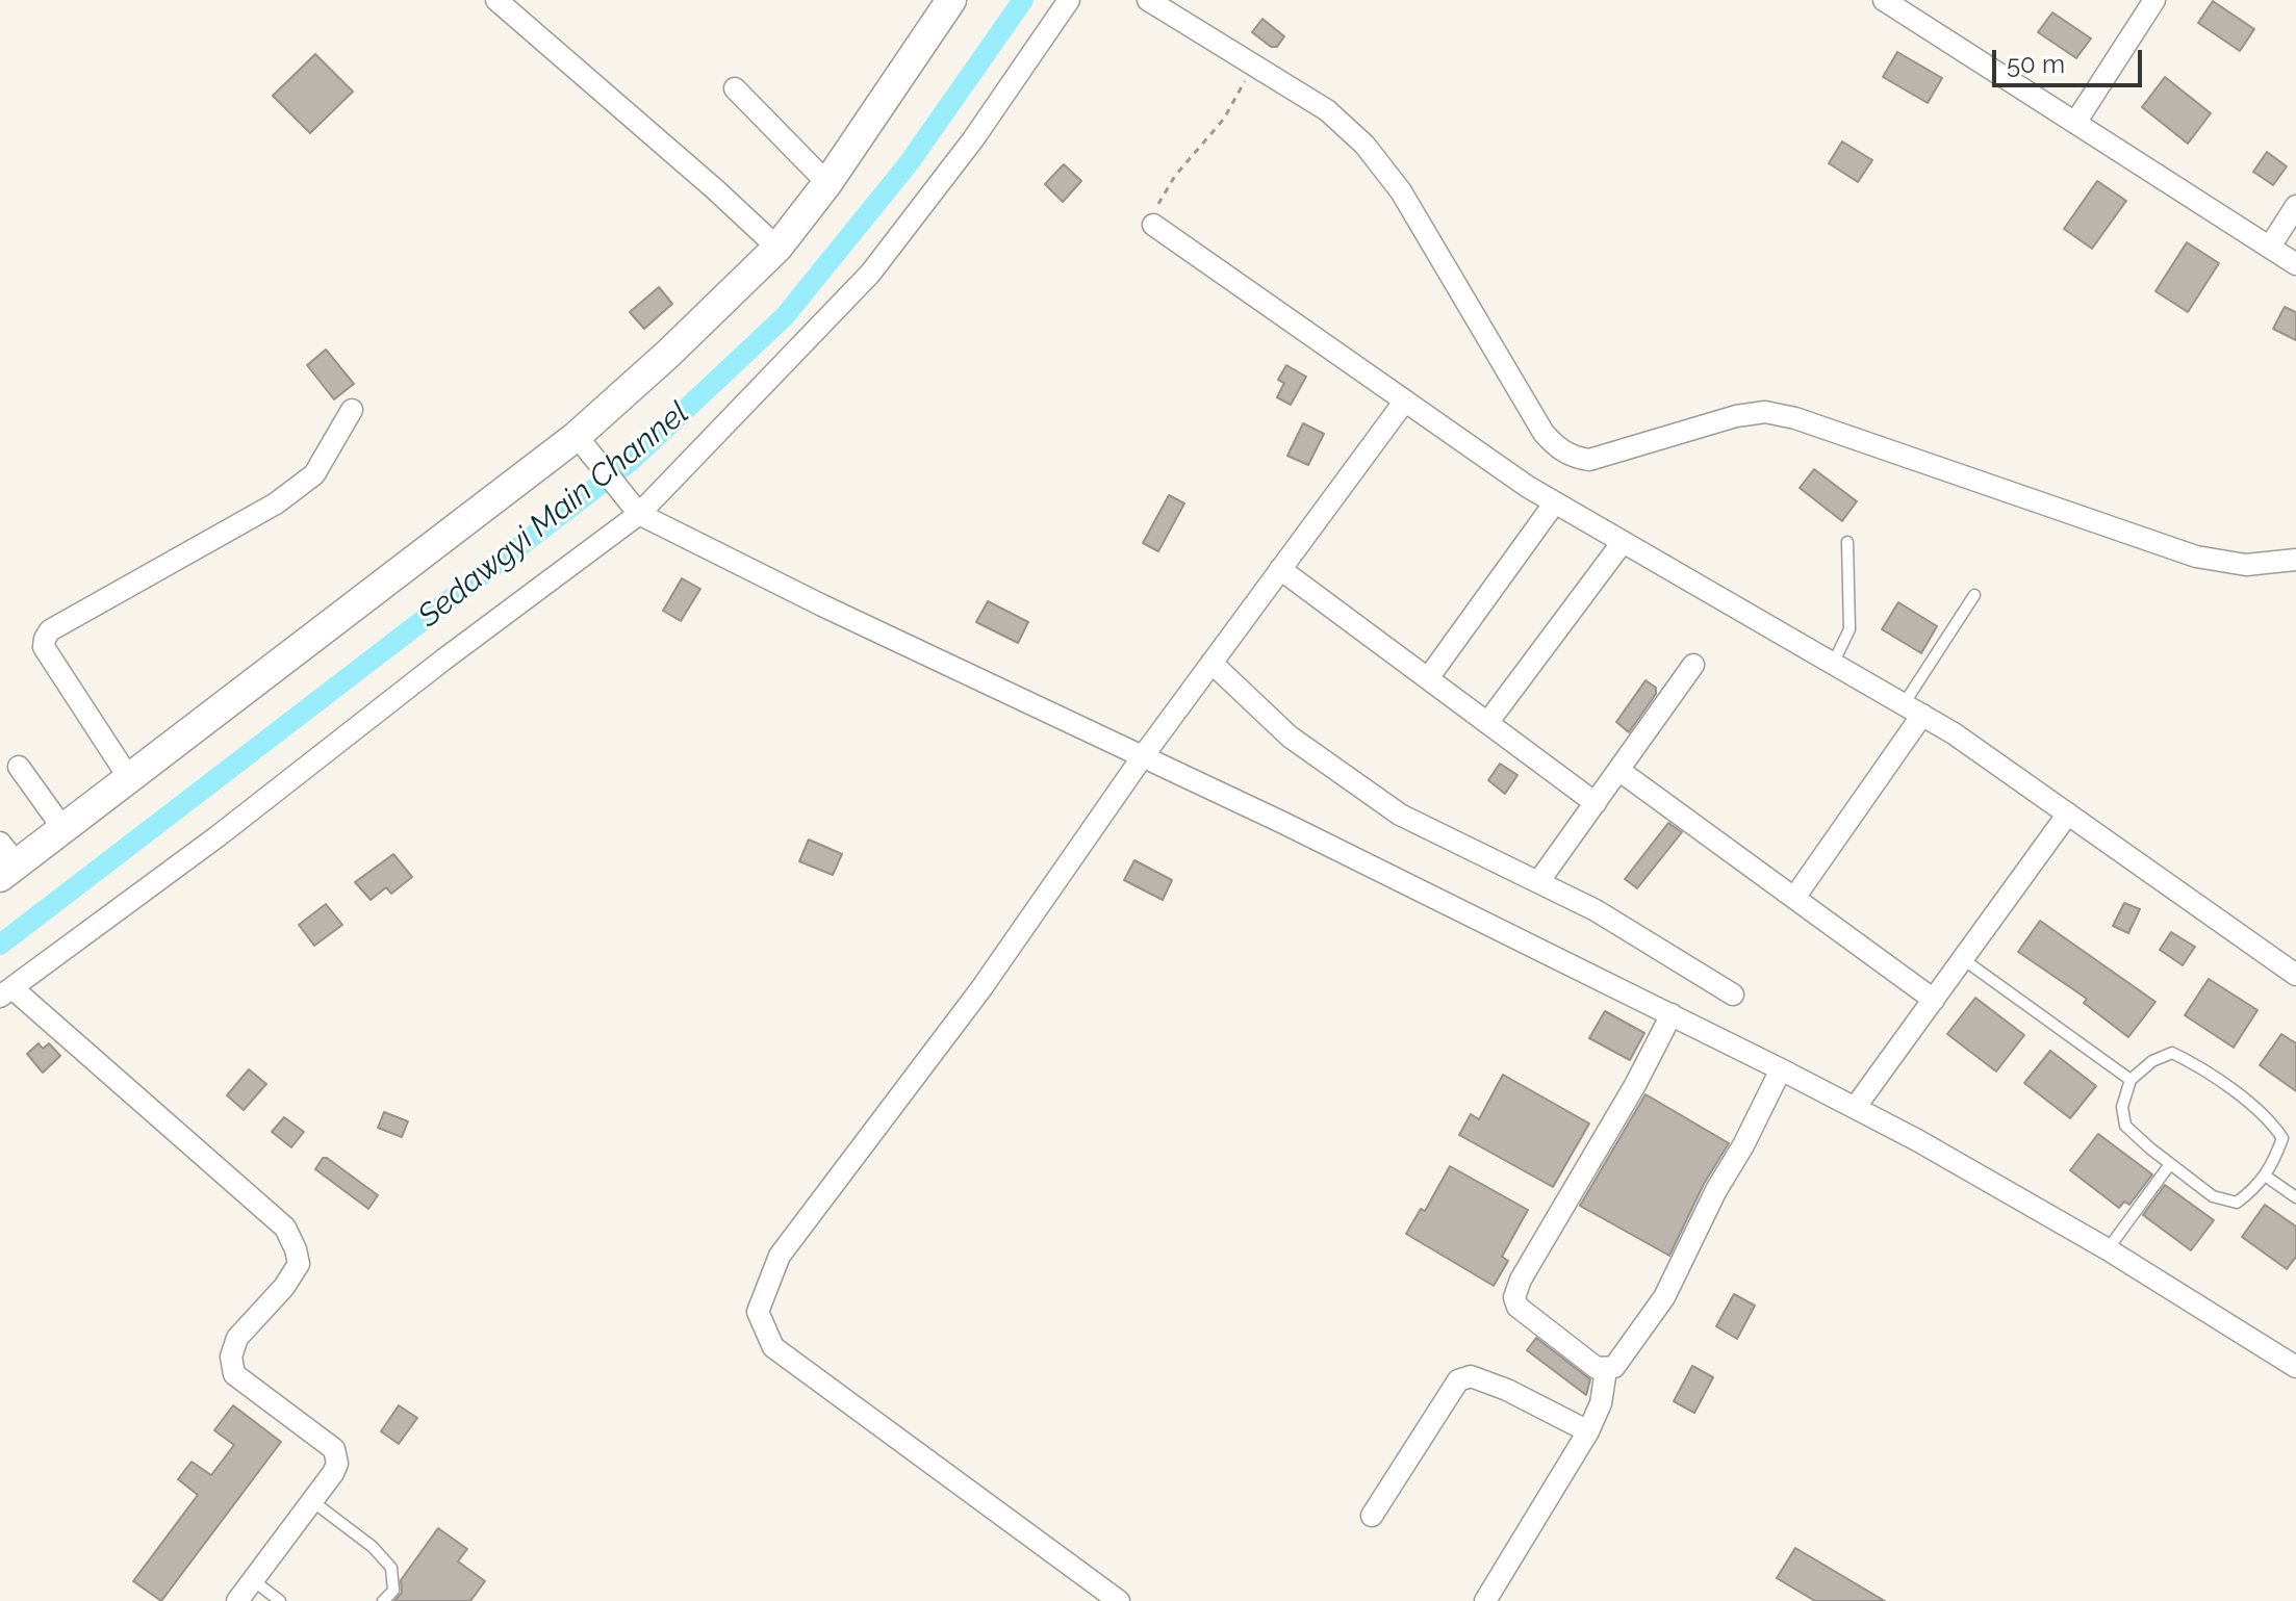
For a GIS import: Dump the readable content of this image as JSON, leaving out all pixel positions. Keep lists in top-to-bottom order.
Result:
{
  "water": ["Sedawgyi Main Channel"],
  "scale_bar": "50 m"
}
